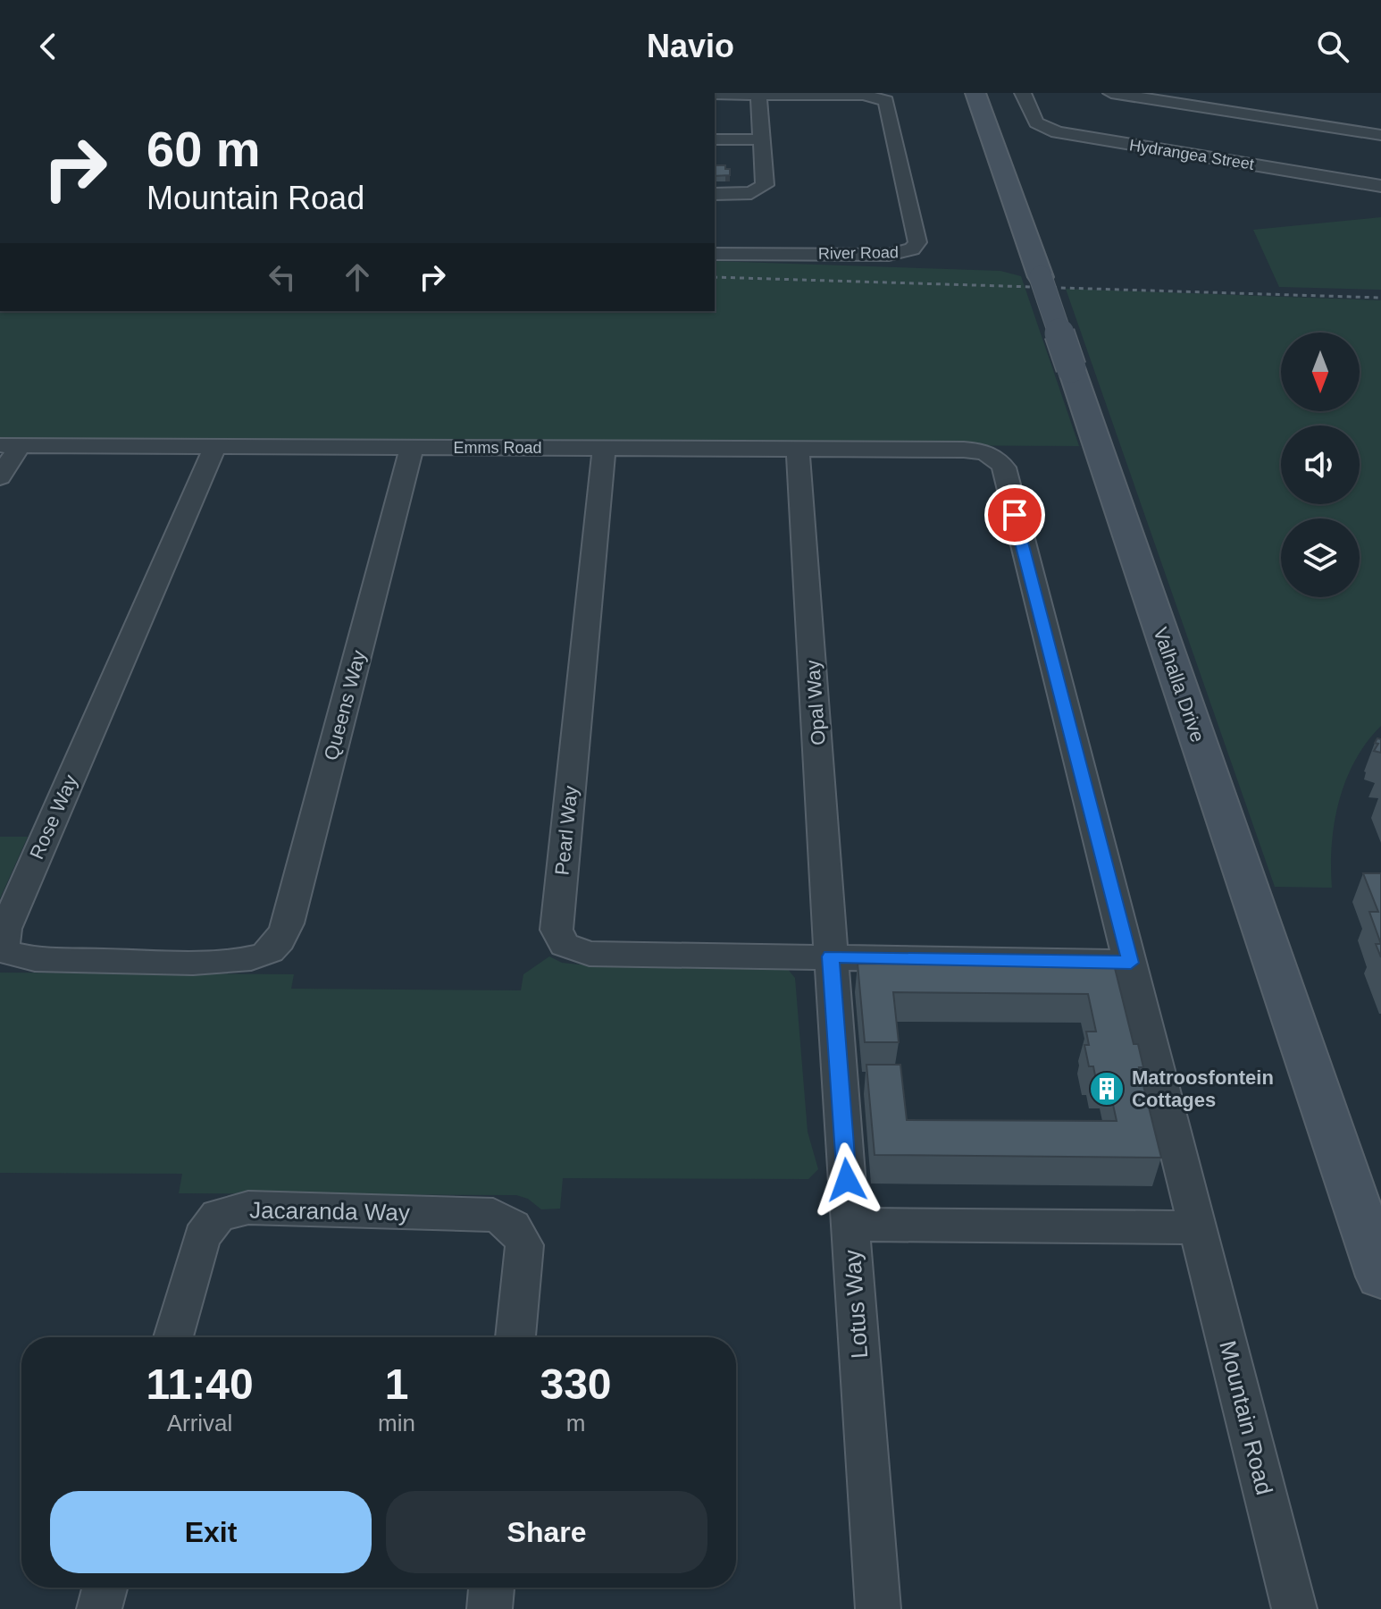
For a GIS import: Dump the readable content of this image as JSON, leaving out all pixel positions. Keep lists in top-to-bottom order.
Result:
{
  "streets": {
    "main road": ["Valhalla Drive"],
    "street": [
      "Hydrangea Street",
      "River Road",
      "Emms Road",
      "Opal Way",
      "Queens Way",
      "Rose Way",
      "Pearl Way",
      "Jacaranda Way",
      "Lotus Way",
      "Mountain Road"
    ]
  },
  "crossings": [
    ["Emms Road", "Opal Way"],
    ["Emms Road", "Queens Way"],
    ["Emms Road", "Rose Way"],
    ["Emms Road", "Pearl Way"],
    ["Emms Road", "Mountain Road"],
    ["Opal Way", "Pearl Way"],
    ["Opal Way", "Lotus Way"],
    ["Queens Way", "Rose Way"],
    ["Pearl Way", "Lotus Way"]
  ],
  "places": {
    "building": ["Matroosfontein Cottages"]
  },
  "north": "bottom",
  "page": {
    "header": "Navio",
    "turn": ["60 m", "Mountain Road"],
    "eta": [
      "11:40",
      "Arrival",
      "1",
      "min",
      "330",
      "m"
    ],
    "buttons": ["Exit", "Share"]
  }
}
